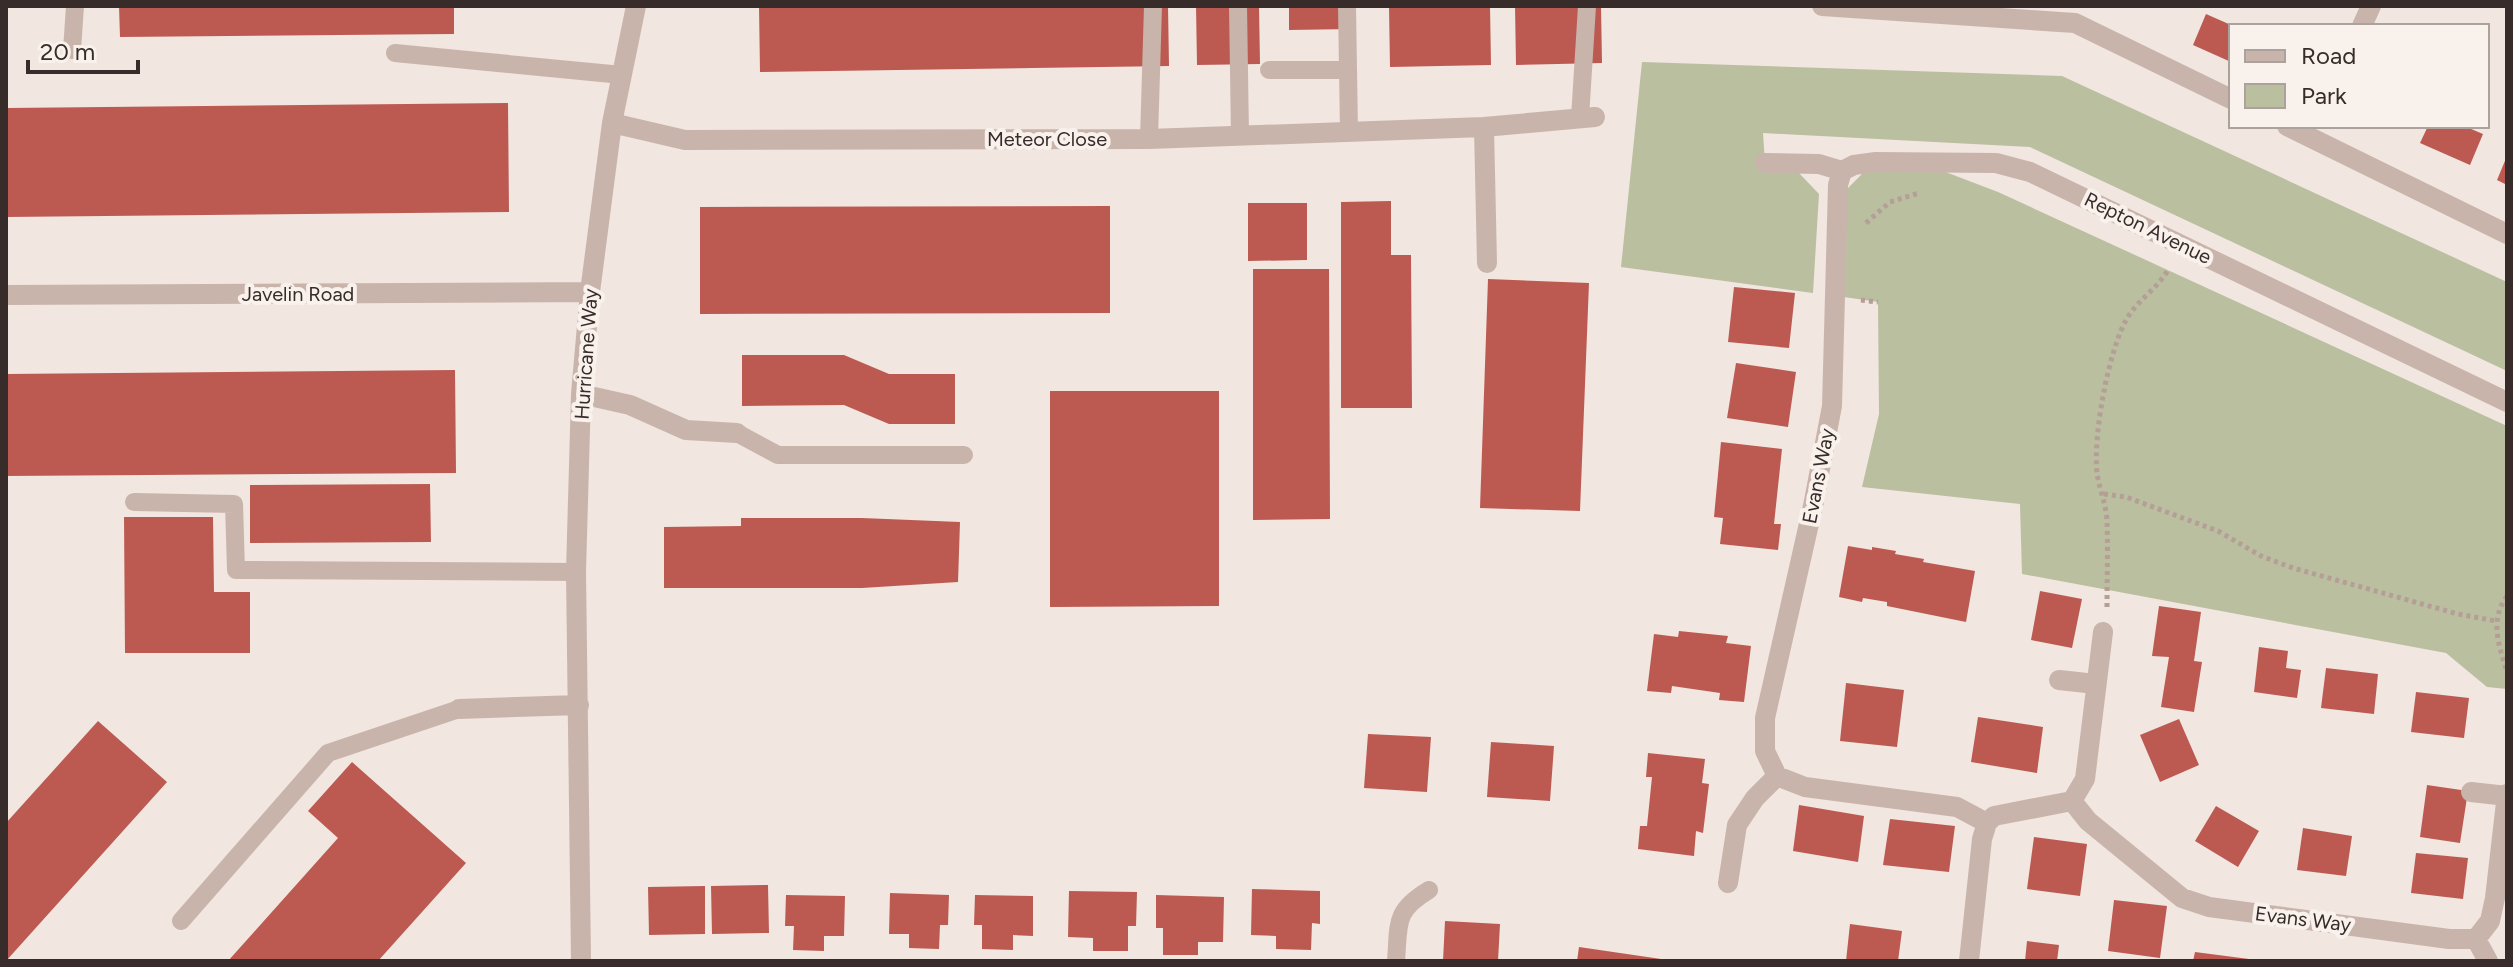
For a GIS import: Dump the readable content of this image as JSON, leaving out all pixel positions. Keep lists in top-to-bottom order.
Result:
{
  "streets": {
    "street": [
      "Meteor Close",
      "Repton Avenue",
      "Javelin Road",
      "Hurricane Way",
      "Evans Way"
    ]
  },
  "crossings": [
    ["Meteor Close", "Hurricane Way"],
    ["Repton Avenue", "Evans Way"],
    ["Javelin Road", "Hurricane Way"]
  ],
  "legend": ["Road", "Park"],
  "scale_bar": "20 m"
}
